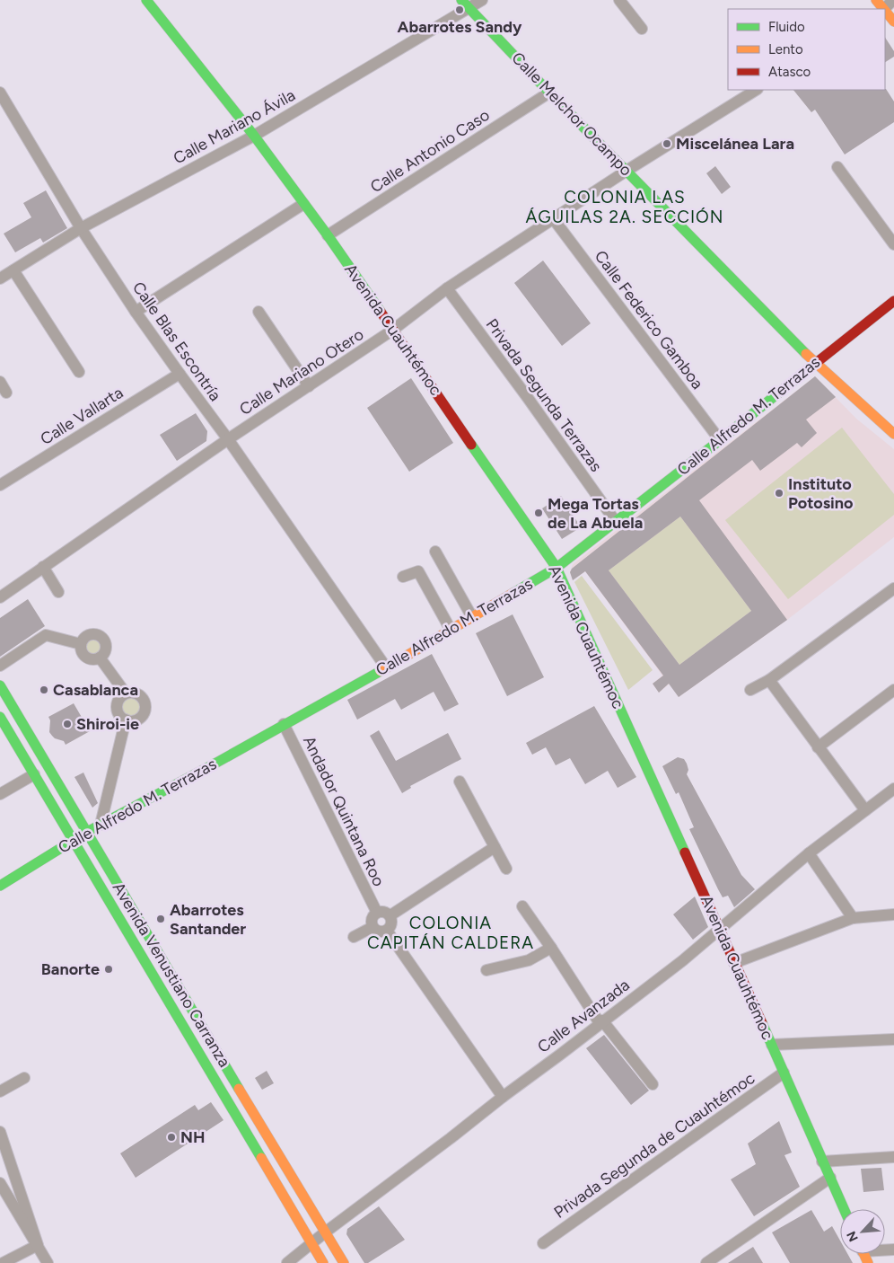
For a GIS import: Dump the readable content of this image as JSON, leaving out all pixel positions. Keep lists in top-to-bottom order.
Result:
{
  "streets": {
    "street": [
      "Calle Melchor Ocampo",
      "Calle Mariano Ávila",
      "Calle Antonio Caso",
      "Calle Federico Gamboa",
      "Avenida Cuauhtémoc",
      "Calle Blas Escontría",
      "Calle Mariano Otero",
      "Privada Segunda Terrazas",
      "Calle Vallarta",
      "Calle Alfredo M. Terrazas",
      "Andador Quintana Roo",
      "Avenida Venustiano Carranza",
      "Calle Avanzada",
      "Privada Segunda de Cuauhtémoc"
    ]
  },
  "crossings": [
    ["Calle Melchor Ocampo", "Calle Mariano Ávila"],
    ["Calle Melchor Ocampo", "Calle Antonio Caso"],
    ["Calle Melchor Ocampo", "Calle Mariano Otero"],
    ["Calle Melchor Ocampo", "Calle Alfredo M. Terrazas"],
    ["Calle Mariano Ávila", "Avenida Cuauhtémoc"],
    ["Calle Mariano Ávila", "Calle Blas Escontría"],
    ["Calle Antonio Caso", "Avenida Cuauhtémoc"],
    ["Calle Federico Gamboa", "Calle Mariano Otero"],
    ["Calle Federico Gamboa", "Calle Alfredo M. Terrazas"],
    ["Avenida Cuauhtémoc", "Calle Mariano Otero"],
    ["Avenida Cuauhtémoc", "Calle Alfredo M. Terrazas"],
    ["Avenida Cuauhtémoc", "Calle Avanzada"],
    ["Avenida Cuauhtémoc", "Privada Segunda de Cuauhtémoc"],
    ["Calle Blas Escontría", "Calle Mariano Otero"],
    ["Calle Blas Escontría", "Calle Vallarta"],
    ["Calle Blas Escontría", "Calle Alfredo M. Terrazas"],
    ["Calle Mariano Otero", "Privada Segunda Terrazas"],
    ["Privada Segunda Terrazas", "Calle Alfredo M. Terrazas"],
    ["Calle Alfredo M. Terrazas", "Andador Quintana Roo"],
    ["Calle Alfredo M. Terrazas", "Avenida Venustiano Carranza"],
    ["Avenida Venustiano Carranza", "Calle Avanzada"]
  ],
  "districts": ["COLONIA LAS ÁGUILAS 2A. SECCIÓN", "COLONIA CAPITÁN CALDERA"],
  "places": [
    "Abarrotes Sandy",
    "Miscelánea Lara",
    "Instituto Potosino",
    "Mega Tortas de La Abuela",
    "Casablanca",
    "Shiroi-ie",
    "Abarrotes Santander",
    "Banorte",
    "NH"
  ],
  "legend": ["Fluido", "Lento", "Atasco"],
  "north": "bottom left"
}
